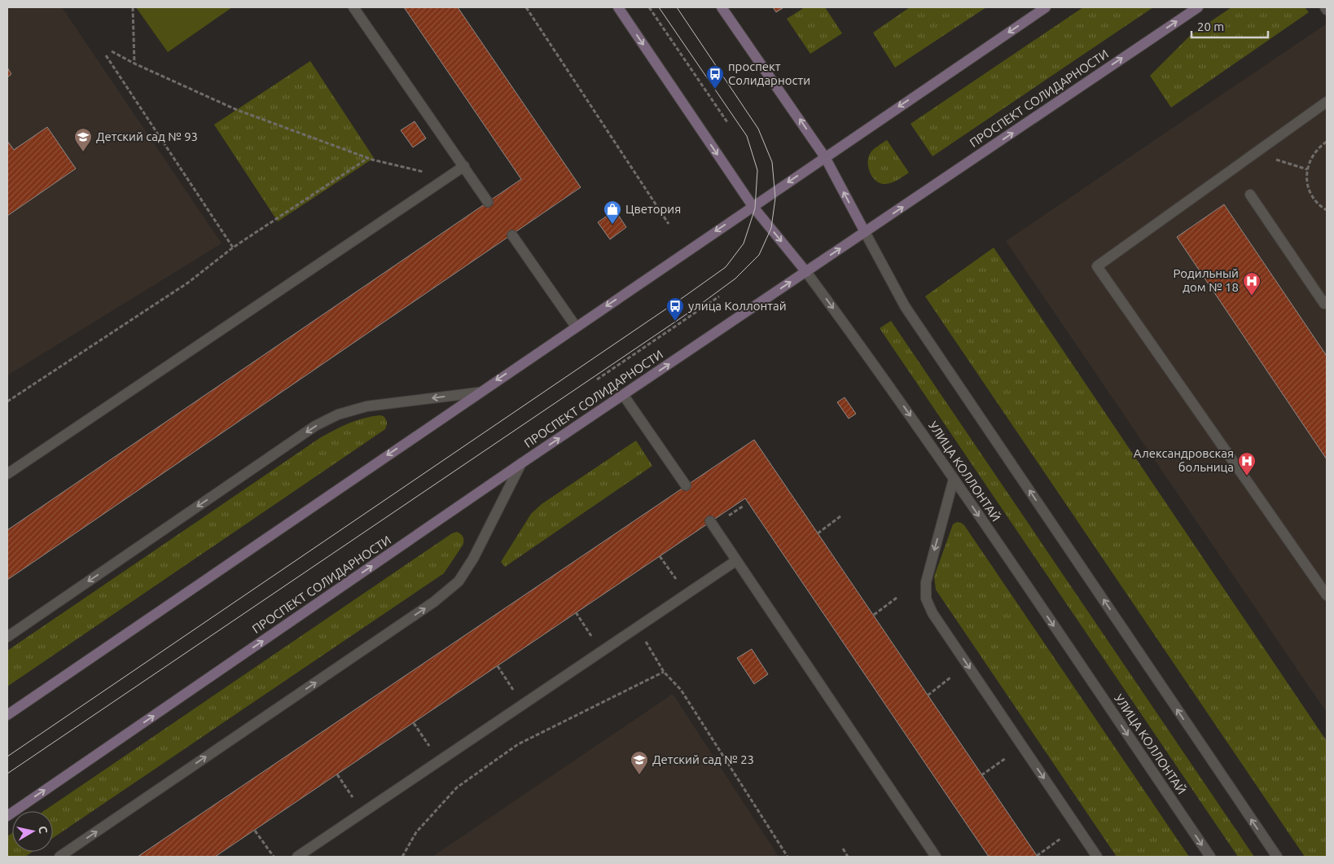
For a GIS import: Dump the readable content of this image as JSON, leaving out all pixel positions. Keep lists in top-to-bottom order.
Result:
{
  "streets": {
    "main road": ["ПРОСПЕКТ СОЛИДАРНОСТИ", "УЛИЦА КОЛЛОНТАЙ"]
  },
  "crossings": [
    ["ПРОСПЕКТ СОЛИДАРНОСТИ", "УЛИЦА КОЛЛОНТАЙ"]
  ],
  "one_way": ["УЛИЦА КОЛЛОНТАЙ"],
  "places": {
    "bus stop": ["проспект Солидарности", "улица Коллонтай"],
    "school or university": ["Детский сад № 93", "Детский сад № 23"],
    "shop": ["Цветория"],
    "hospital": ["Родильный дом № 18", "Александровская больница"]
  },
  "scale_bar": "20 m",
  "north": "right"
}
